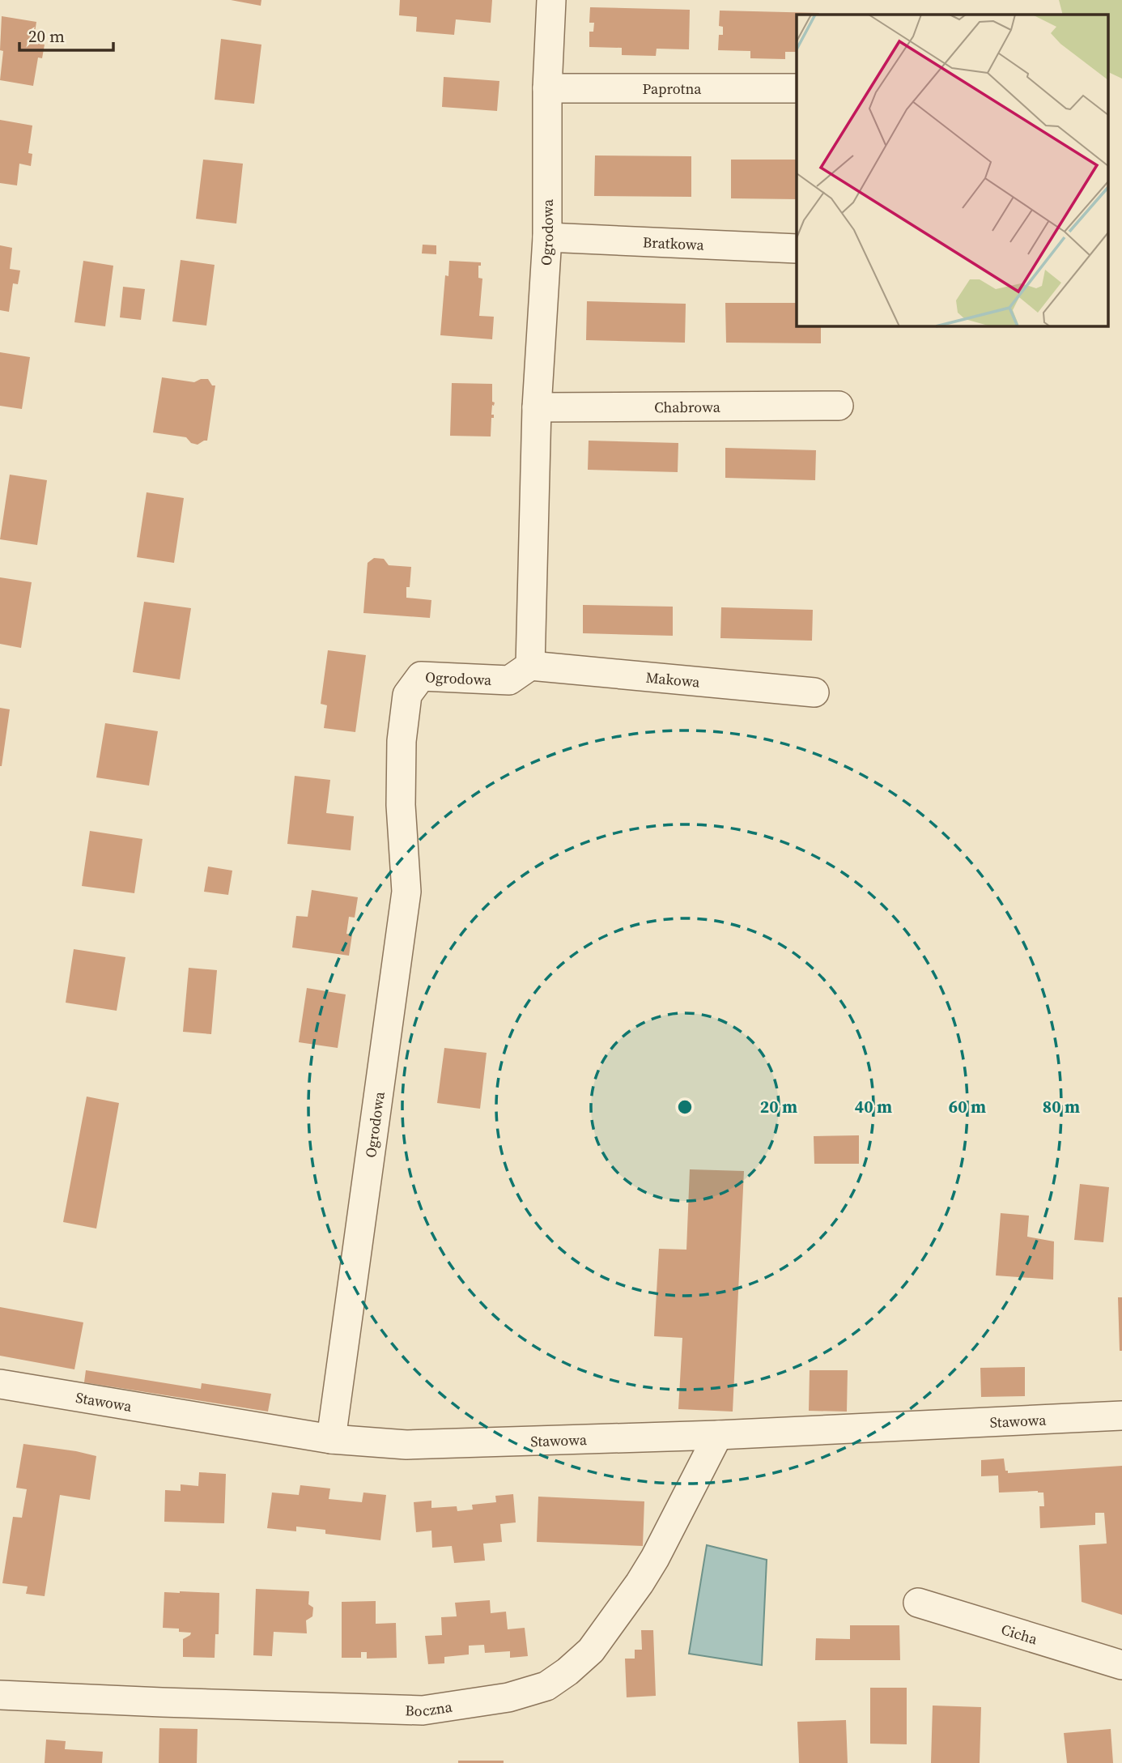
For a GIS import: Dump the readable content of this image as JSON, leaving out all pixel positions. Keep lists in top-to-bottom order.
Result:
{
  "streets": {
    "street": [
      "Paprotna",
      "Ogrodowa",
      "Bratkowa",
      "Chabrowa",
      "Makowa",
      "Stawowa",
      "Cicha",
      "Boczna"
    ]
  },
  "crossings": [
    ["Paprotna", "Ogrodowa"],
    ["Ogrodowa", "Bratkowa"],
    ["Ogrodowa", "Chabrowa"],
    ["Ogrodowa", "Makowa"],
    ["Ogrodowa", "Stawowa"],
    ["Stawowa", "Boczna"]
  ],
  "scale_bar": "20 m",
  "rings": [
    "20 m",
    "40 m",
    "60 m",
    "80 m"
  ]
}
